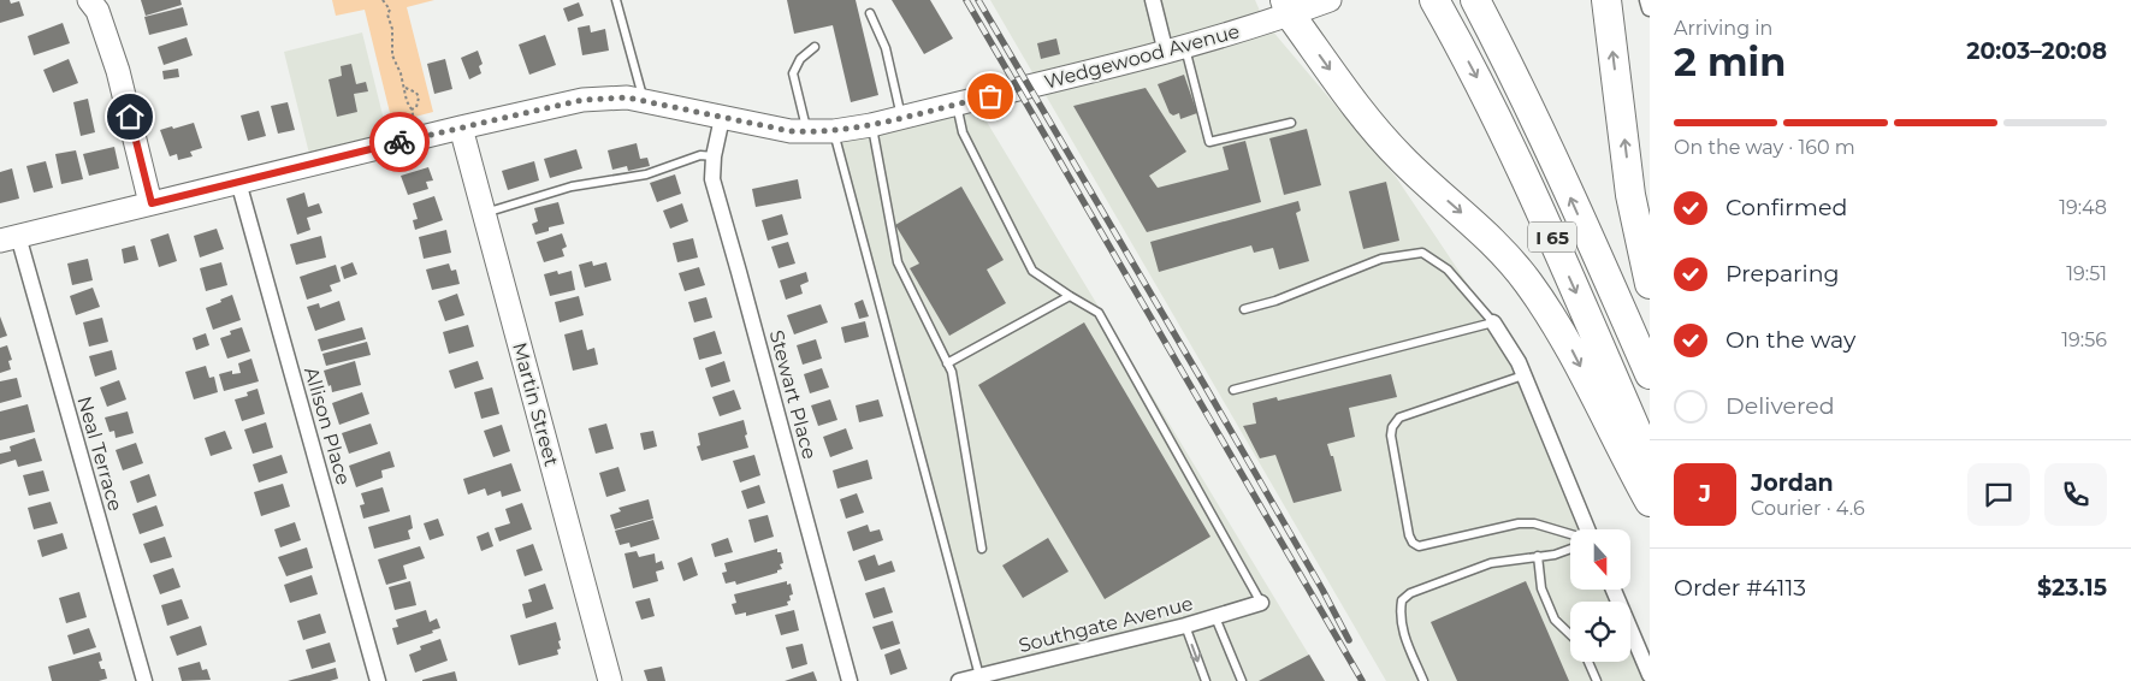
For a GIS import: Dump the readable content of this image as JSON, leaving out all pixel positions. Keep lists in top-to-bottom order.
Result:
{
  "streets": {
    "highway": ["I 65"],
    "main road": ["Wedgewood Avenue", "Martin Street"],
    "street": [
      "Stewart Place",
      "Allison Place",
      "Neal Terrace",
      "Southgate Avenue"
    ]
  },
  "crossings": [
    ["Wedgewood Avenue", "Stewart Place"],
    ["Wedgewood Avenue", "Martin Street"],
    ["Wedgewood Avenue", "Allison Place"],
    ["Wedgewood Avenue", "Neal Terrace"]
  ],
  "north": "bottom",
  "page": {
    "heading": ["2 min", "Arriving in", "20:03–20:08"],
    "panel": [
      "Jordan",
      "Courier · 4.6",
      "Order #4113",
      "$23.15"
    ],
    "bar": "On the way · 160 m",
    "list": [
      ["Confirmed", "19:48"],
      ["Preparing", "19:51"],
      ["On the way", "19:56"],
      "Delivered"
    ],
    "round": "J"
  }
}
